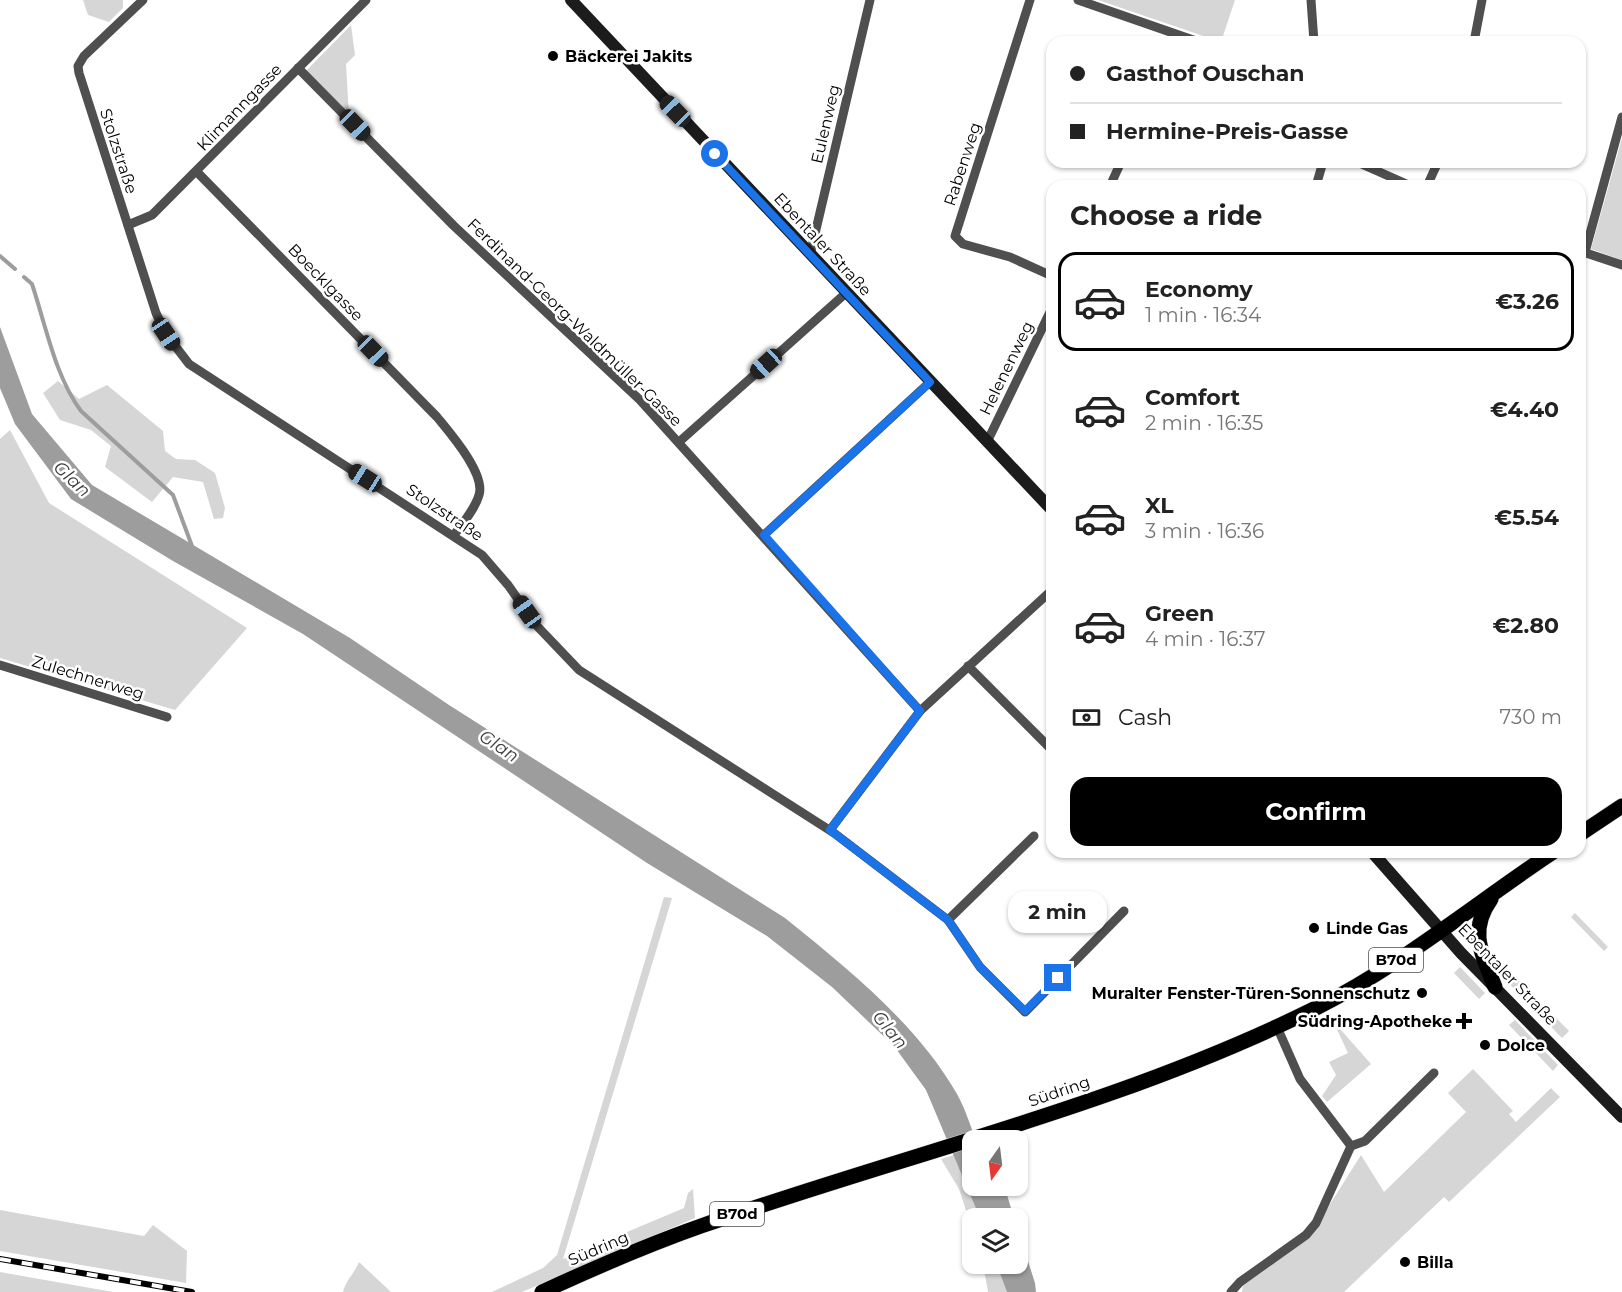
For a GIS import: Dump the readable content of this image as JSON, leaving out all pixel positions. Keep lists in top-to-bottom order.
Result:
{
  "streets": {
    "main road": ["Ebentaler Straße", "B70d", "Südring"],
    "street": [
      "Klimanngasse",
      "Eulenweg",
      "Stolzstraße",
      "Rabenweg",
      "Boecklgasse",
      "Ferdinand-Georg-Waldmüller-Gasse",
      "Helenenweg",
      "Zulechnerweg"
    ]
  },
  "crossings": [
    ["Klimanngasse", "Stolzstraße"],
    ["Klimanngasse", "Boecklgasse"],
    ["Klimanngasse", "Ferdinand-Georg-Waldmüller-Gasse"],
    ["Eulenweg", "Ebentaler Straße"],
    ["Stolzstraße", "Boecklgasse"],
    ["Ebentaler Straße", "Helenenweg"],
    ["Ebentaler Straße", "Südring"]
  ],
  "water": ["Glan"],
  "places": {
    "other": [
      "Bäckerei Jakits",
      "Linde Gas",
      "Muralter Fenster-Türen-Sonnenschutz",
      "Dolce",
      "Billa"
    ],
    "health": ["Südring-Apotheke"]
  },
  "north": "bottom",
  "page": {
    "banner": ["Gasthof Ouschan", "Hermine-Preis-Gasse"],
    "heading": "Choose a ride",
    "list": [
      {
        "name": "Economy",
        "note": "1 min · 16:34",
        "value": "€3.26"
      },
      {
        "name": "Comfort",
        "note": "2 min · 16:35",
        "value": "€4.40"
      },
      {
        "name": "XL",
        "note": "3 min · 16:36",
        "value": "€5.54"
      },
      {
        "name": "Green",
        "note": "4 min · 16:37",
        "value": "€2.80"
      }
    ],
    "pay": ["Cash", "730 m"],
    "buttons": "Confirm",
    "bubble": "2 min"
  }
}
